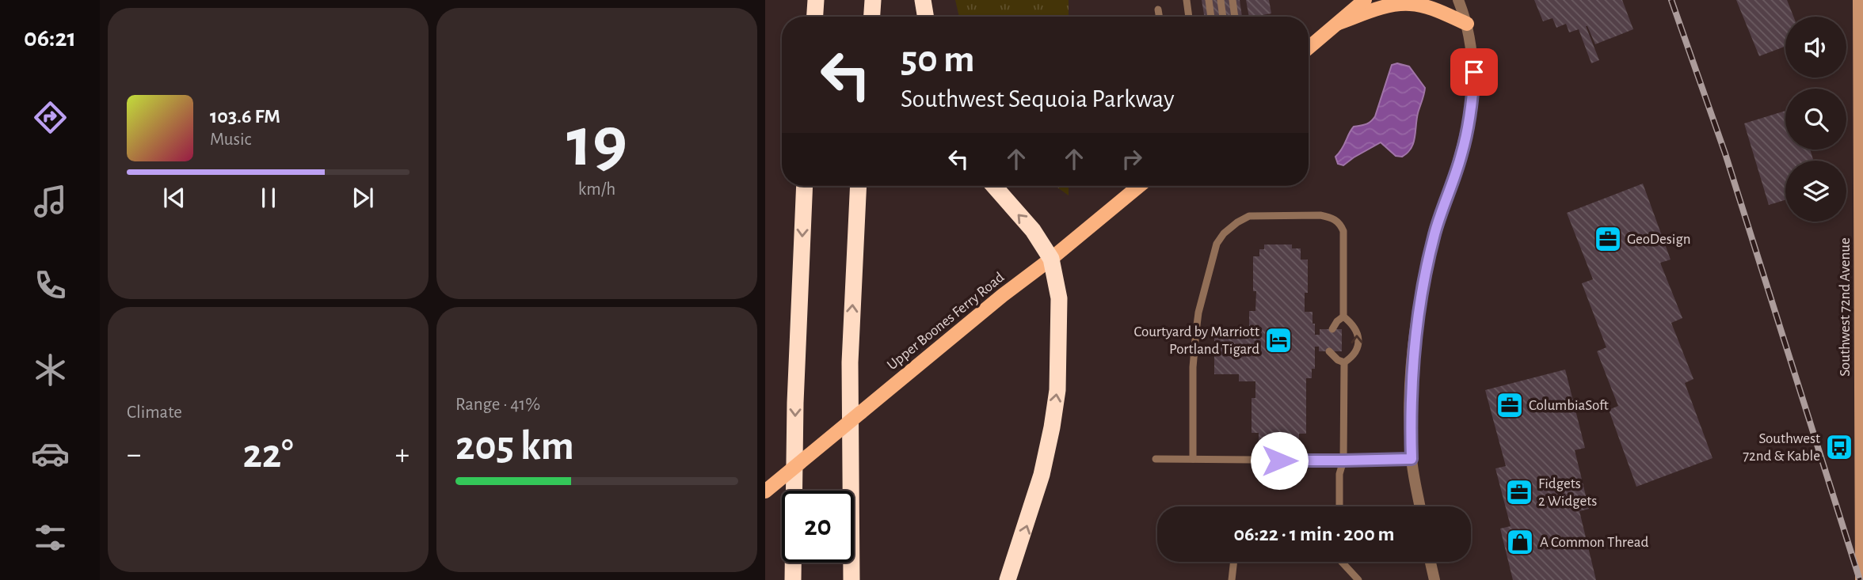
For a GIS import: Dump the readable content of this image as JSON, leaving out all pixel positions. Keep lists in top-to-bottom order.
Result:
{
  "streets": {
    "main road": ["Southwest 72nd Avenue", "Upper Boones Ferry Road"]
  },
  "places": {
    "office": ["GeoDesign", "ColumbiaSoft", "Fidgets 2 Widgets"],
    "hotel": ["Courtyard by Marriott Portland Tigard"],
    "bus stop": ["Southwest 72nd & Kable"],
    "shop": ["A Common Thread"]
  },
  "page": {
    "tabs": "06:21",
    "tile": [
      ["19", "km/h"],
      "Climate",
      ["Range · 41%", "205 km"]
    ],
    "turn": ["50 m", "Southwest Sequoia Parkway"],
    "song": ["103.6 FM", "Music"],
    "heat": ["−", "22°", "+"],
    "limit": "20",
    "trip": "06:22 · 1 min · 200 m"
  }
}
